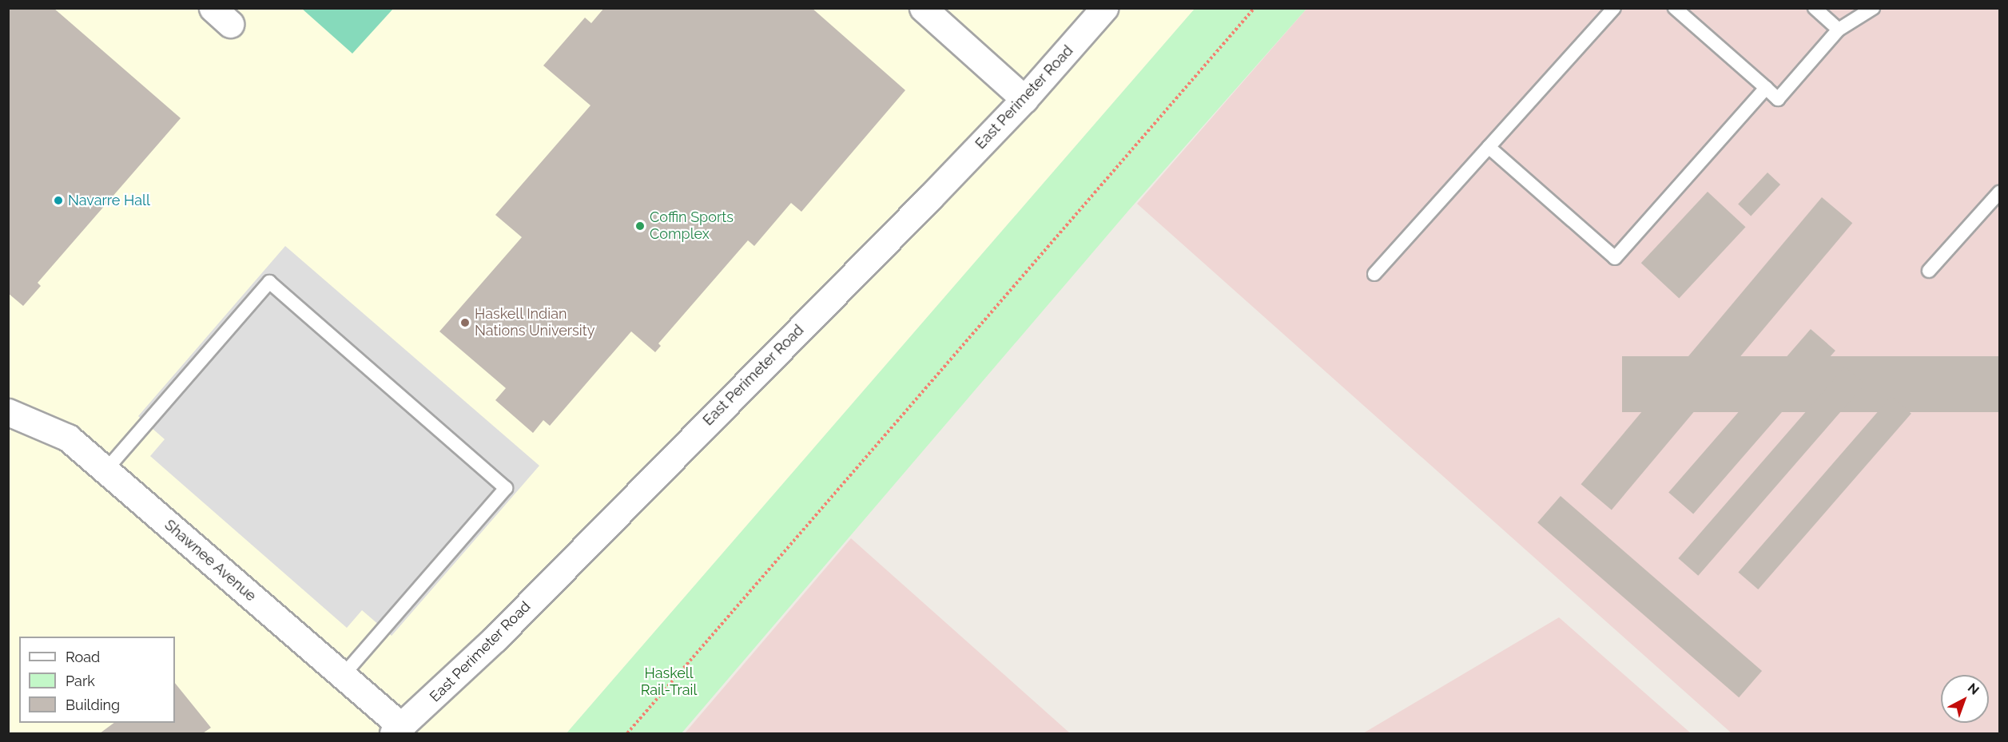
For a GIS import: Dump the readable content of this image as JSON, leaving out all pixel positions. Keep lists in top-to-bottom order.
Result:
{
  "streets": {
    "street": ["East Perimeter Road", "Shawnee Avenue"]
  },
  "crossings": [
    ["East Perimeter Road", "Shawnee Avenue"]
  ],
  "parks": ["Haskell Rail-Trail"],
  "places": ["Navarre Hall", "Coffin Sports Complex", "Haskell Indian Nations University"],
  "legend": ["Road", "Park", "Building"],
  "north": "top right"
}
